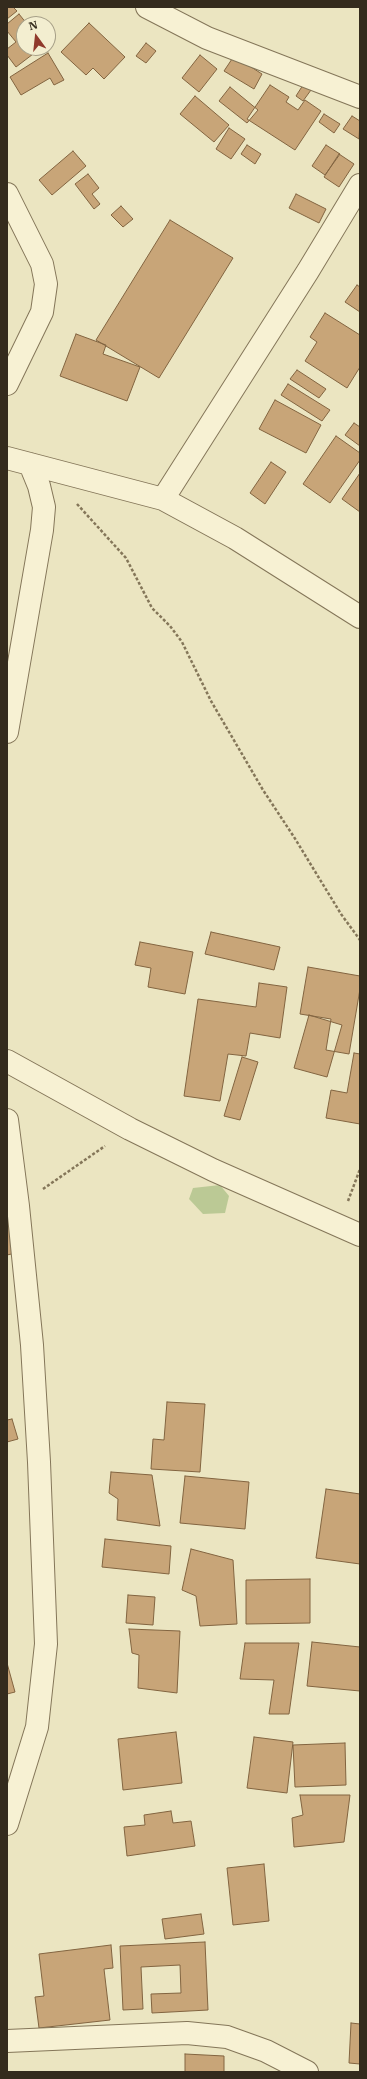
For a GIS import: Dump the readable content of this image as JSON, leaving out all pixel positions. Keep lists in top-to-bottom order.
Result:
{
  "north": "top"
}
